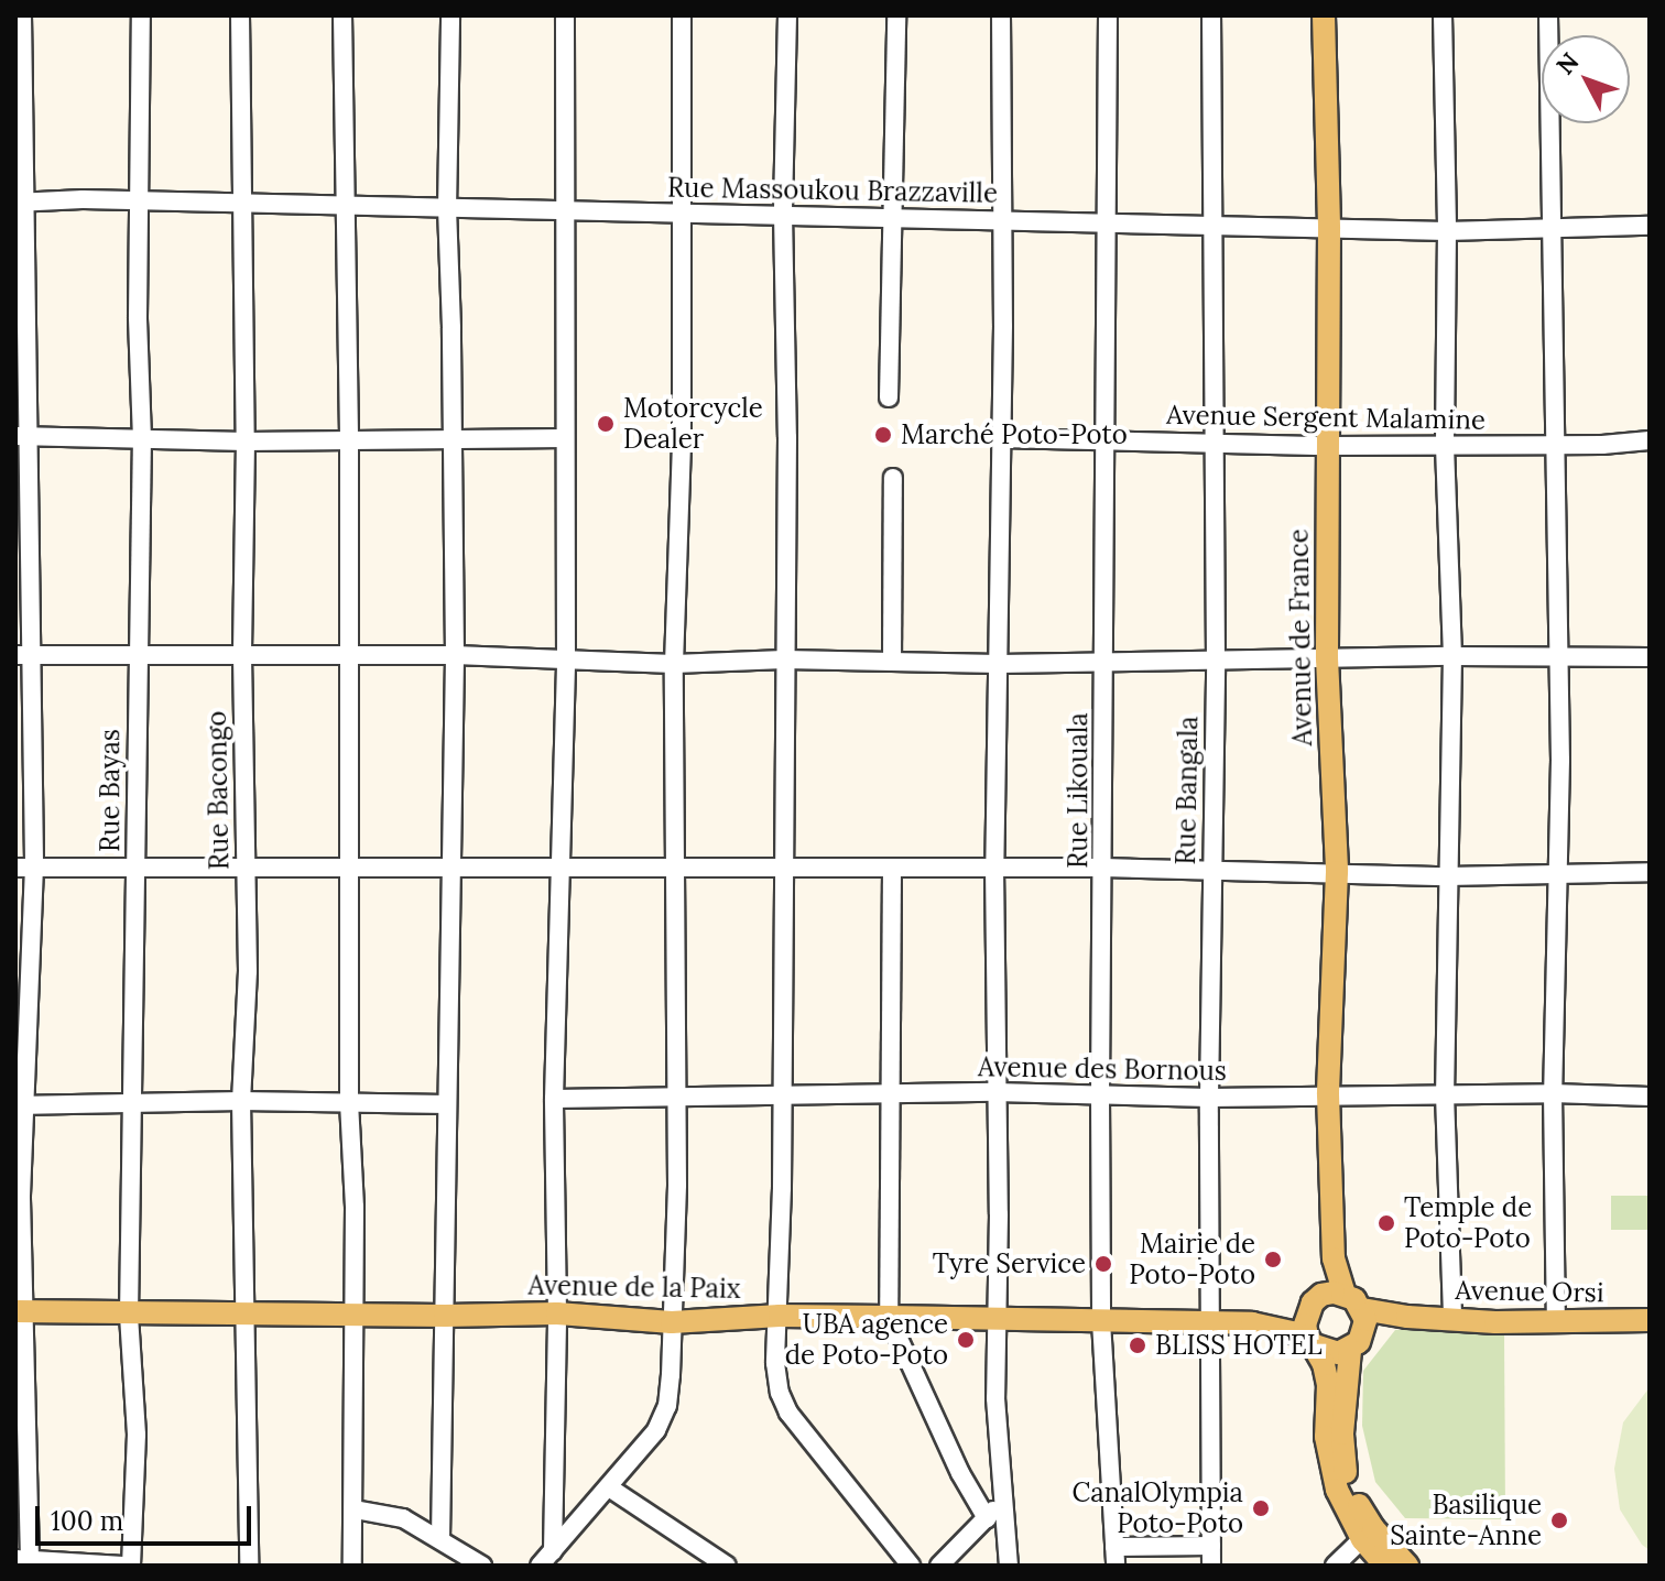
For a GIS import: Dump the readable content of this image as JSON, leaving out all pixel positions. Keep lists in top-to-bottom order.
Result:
{
  "streets": {
    "main road": ["Avenue de France", "Avenue de la Paix", "Avenue Orsi"],
    "street": [
      "Rue Massoukou Brazzaville",
      "Avenue Sergent Malamine",
      "Rue Bayas",
      "Rue Bacongo",
      "Rue Likouala",
      "Rue Bangala",
      "Avenue des Bornous"
    ]
  },
  "crossings": [
    ["Rue Massoukou Brazzaville", "Avenue de France"],
    ["Rue Massoukou Brazzaville", "Rue Bayas"],
    ["Rue Massoukou Brazzaville", "Rue Bacongo"],
    ["Rue Massoukou Brazzaville", "Rue Likouala"],
    ["Rue Massoukou Brazzaville", "Rue Bangala"],
    ["Avenue Sergent Malamine", "Avenue de France"],
    ["Avenue Sergent Malamine", "Rue Likouala"],
    ["Avenue Sergent Malamine", "Rue Bangala"],
    ["Avenue de France", "Avenue des Bornous"],
    ["Avenue de France", "Avenue Orsi"],
    ["Rue Bayas", "Avenue de la Paix"],
    ["Rue Bacongo", "Avenue de la Paix"],
    ["Rue Likouala", "Avenue des Bornous"],
    ["Rue Likouala", "Avenue de la Paix"],
    ["Rue Bangala", "Avenue des Bornous"],
    ["Rue Bangala", "Avenue de la Paix"]
  ],
  "places": [
    "Motorcycle Dealer",
    "Marché Poto-Poto",
    "Temple de Poto-Poto",
    "Mairie de Poto-Poto",
    "Tyre Service",
    "UBA agence de Poto-Poto",
    "BLISS HOTEL",
    "CanalOlympia Poto-Poto",
    "Basilique Sainte-Anne"
  ],
  "scale_bar": "100 m",
  "north": "top left"
}
